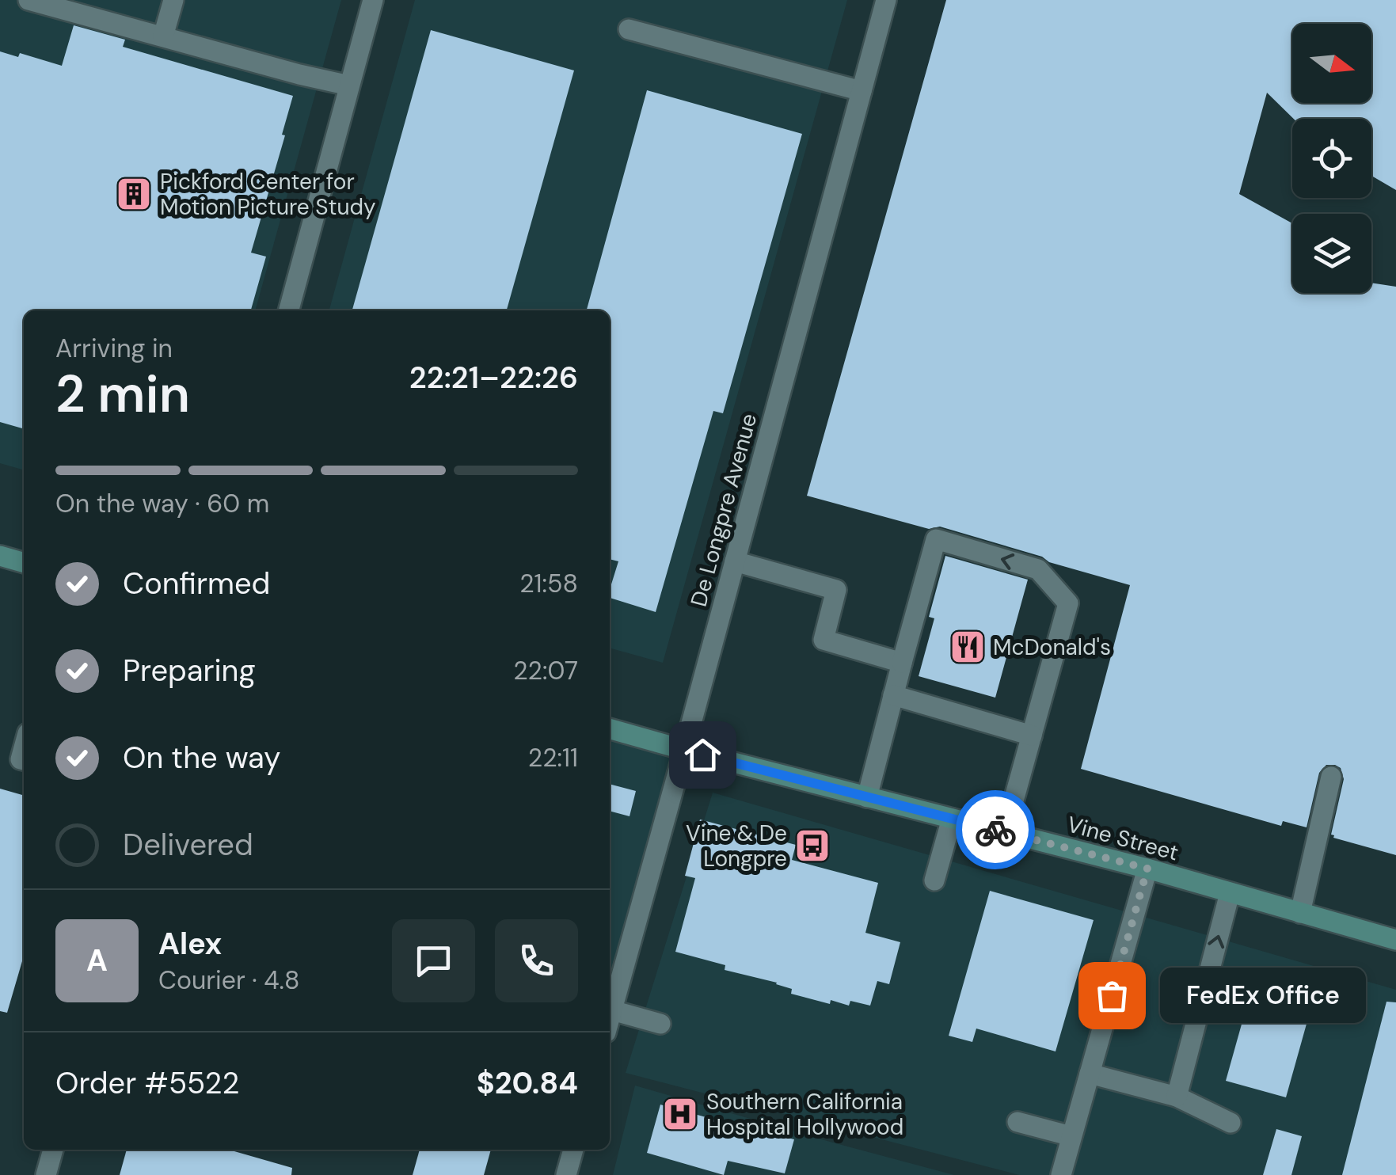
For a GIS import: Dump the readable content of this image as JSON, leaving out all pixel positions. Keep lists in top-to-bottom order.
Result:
{
  "streets": {
    "main road": ["Vine Street"],
    "street": ["De Longpre Avenue"]
  },
  "crossings": [
    ["De Longpre Avenue", "Vine Street"]
  ],
  "places": {
    "building": ["Pickford Center for Motion Picture Study"],
    "restaurant": ["McDonald's"],
    "bus stop": ["Vine & De Longpre"],
    "other": ["FedEx Office"],
    "hospital": ["Southern California Hospital Hollywood"]
  },
  "north": "right",
  "page": {
    "heading": ["2 min", "Arriving in", "22:21–22:26"],
    "panel": [
      "Alex",
      "Courier · 4.8",
      "Order #5522",
      "$20.84"
    ],
    "bar": "On the way · 60 m",
    "list": [
      ["Confirmed", "21:58"],
      ["Preparing", "22:07"],
      ["On the way", "22:11"],
      "Delivered"
    ],
    "round": "A",
    "bubble": "FedEx Office"
  }
}
